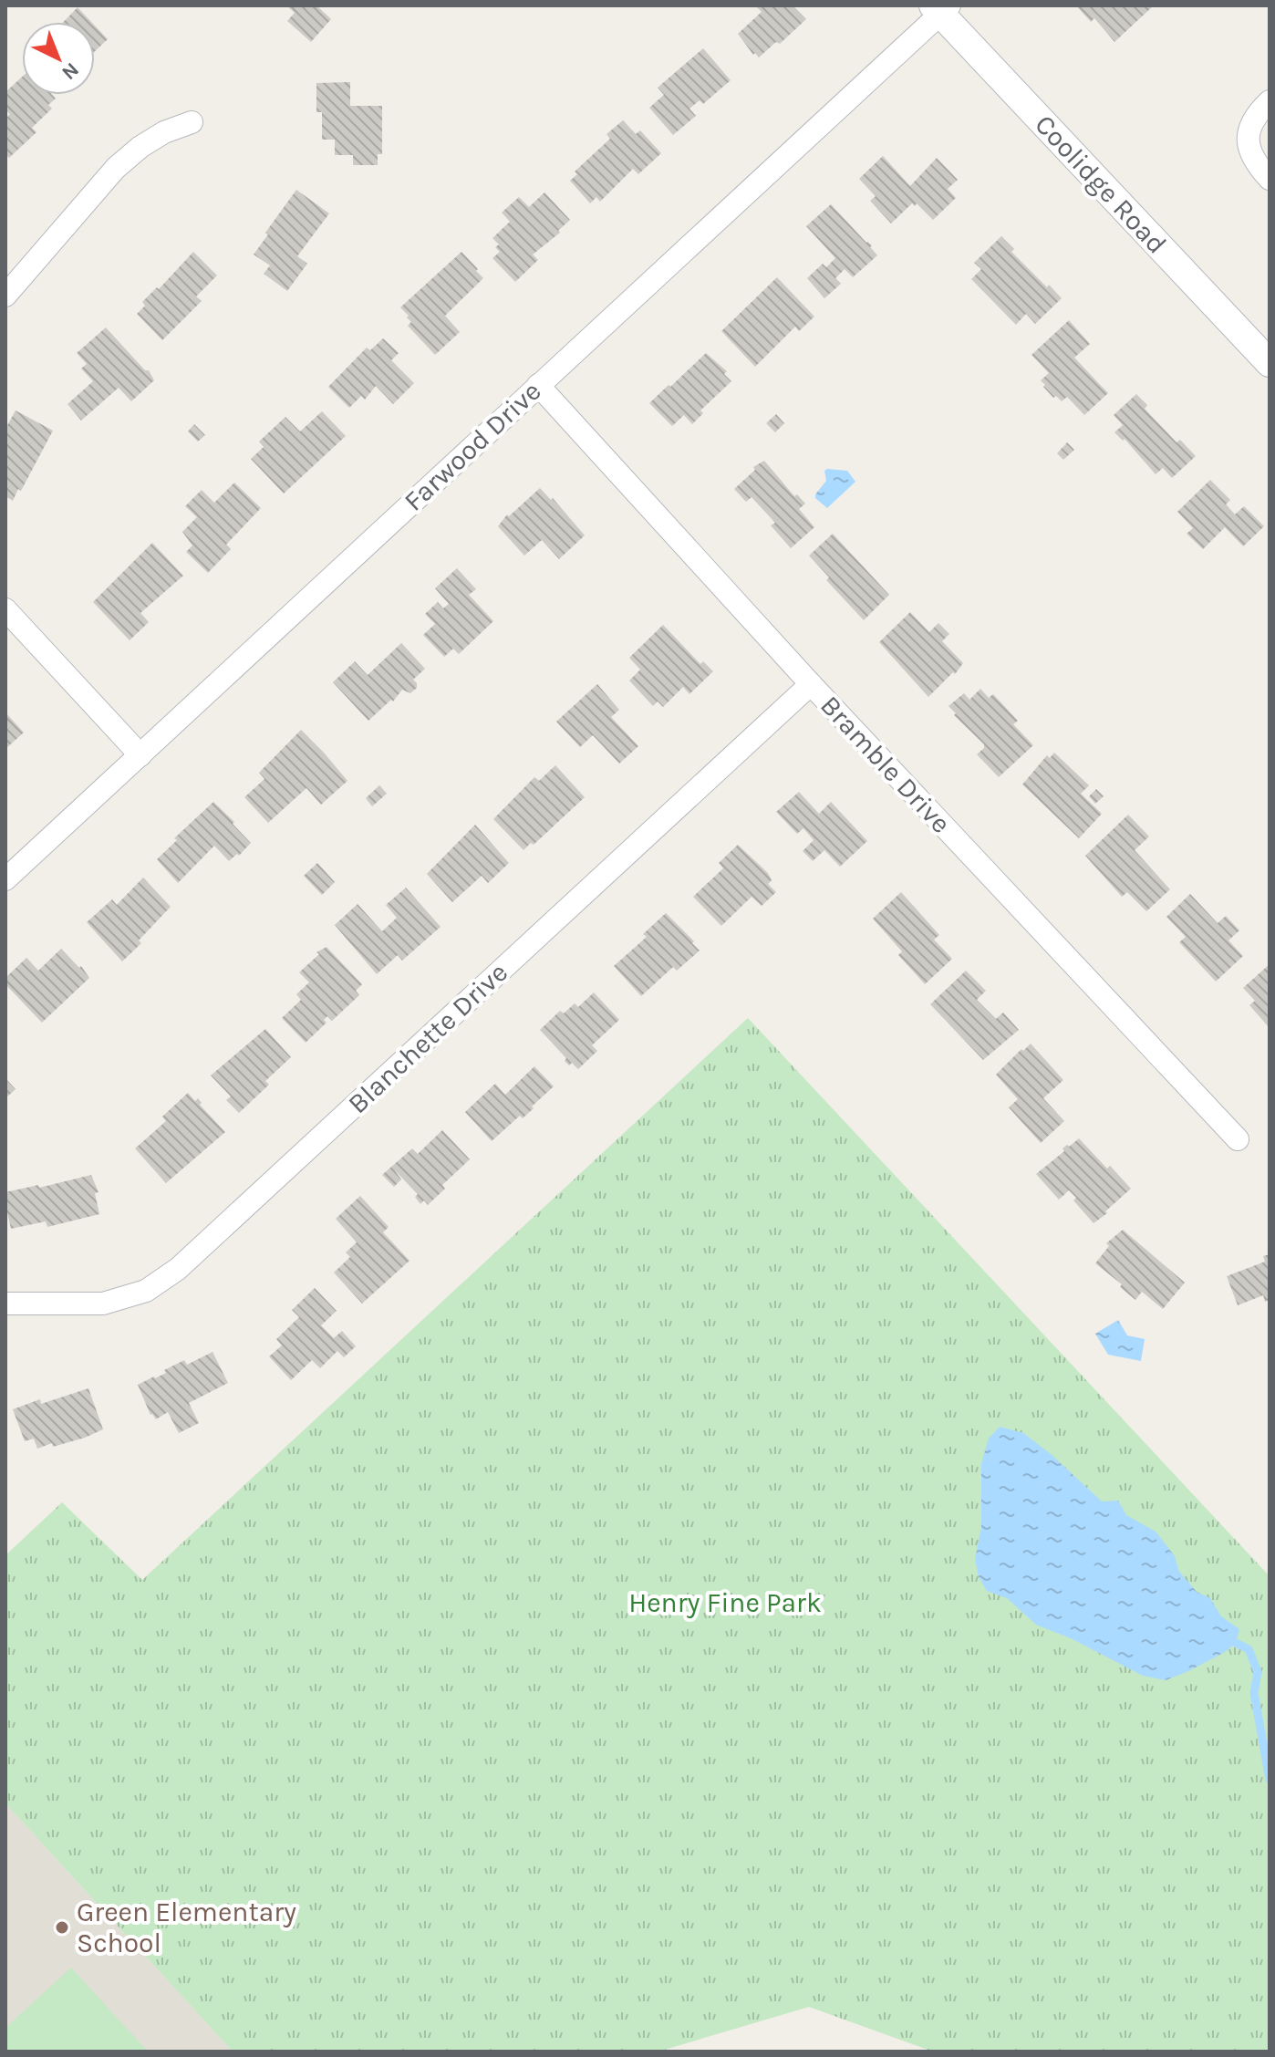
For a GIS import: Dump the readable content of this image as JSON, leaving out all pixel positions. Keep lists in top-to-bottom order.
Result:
{
  "streets": {
    "street": [
      "Coolidge Road",
      "Farwood Drive",
      "Bramble Drive",
      "Blanchette Drive"
    ]
  },
  "crossings": [
    ["Coolidge Road", "Farwood Drive"],
    ["Farwood Drive", "Bramble Drive"],
    ["Bramble Drive", "Blanchette Drive"]
  ],
  "parks": ["Henry Fine Park"],
  "places": ["Green Elementary School"],
  "north": "bottom right"
}
